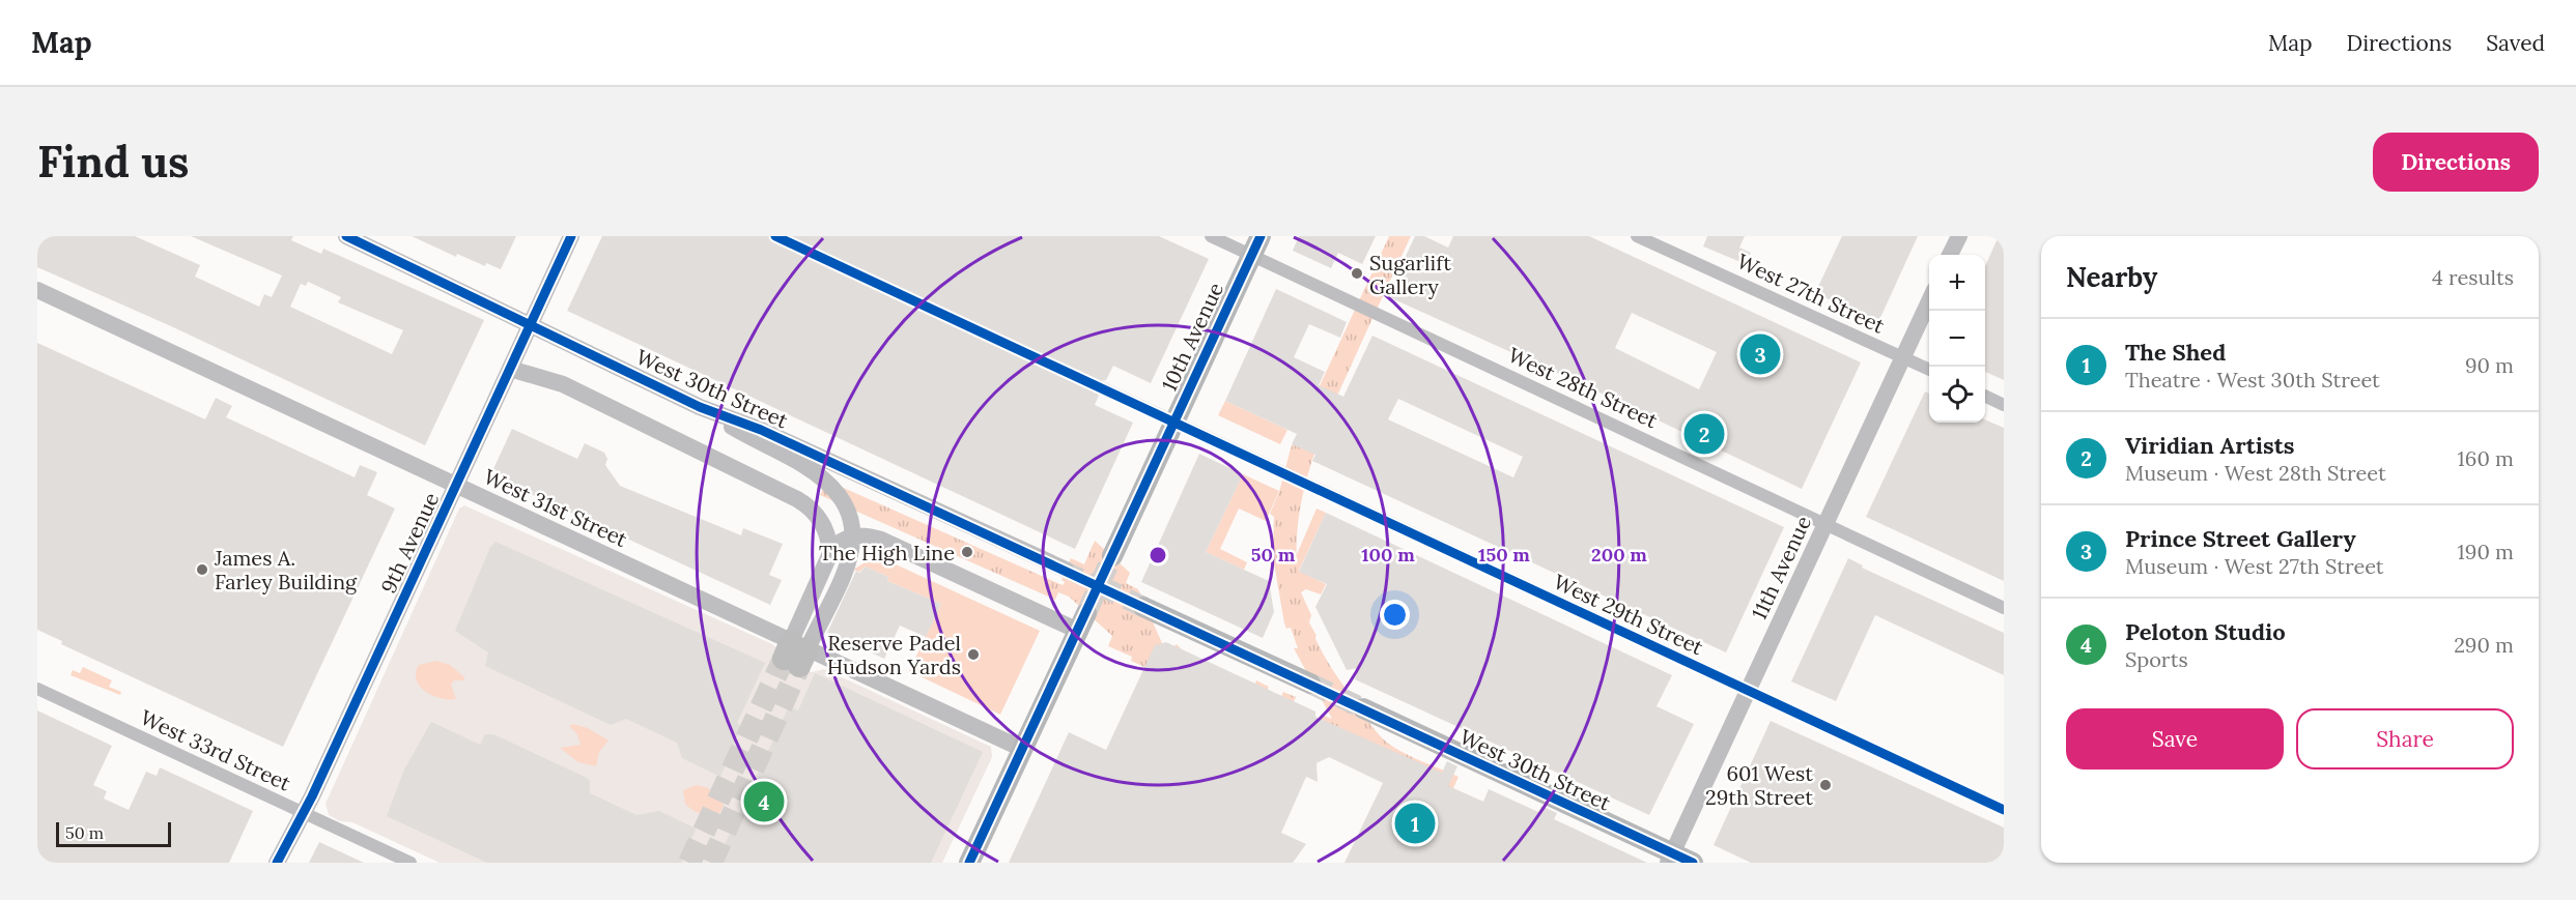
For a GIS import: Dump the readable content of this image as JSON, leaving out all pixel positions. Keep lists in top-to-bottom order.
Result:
{
  "streets": {
    "main road": [
      "10th Avenue",
      "West 30th Street",
      "West 31st Street",
      "9th Avenue",
      "11th Avenue"
    ],
    "street": [
      "West 27th Street",
      "West 28th Street",
      "West 29th Street",
      "West 33rd Street"
    ]
  },
  "crossings": [
    ["West 27th Street", "11th Avenue"],
    ["10th Avenue", "West 28th Street"],
    ["10th Avenue", "West 29th Street"],
    ["West 28th Street", "11th Avenue"],
    ["West 30th Street", "9th Avenue"],
    ["West 30th Street", "11th Avenue"],
    ["West 31st Street", "9th Avenue"],
    ["9th Avenue", "West 33rd Street"],
    ["11th Avenue", "West 29th Street"]
  ],
  "places": [
    "Sugarlift Gallery",
    "The High Line",
    "James A. Farley Building",
    "Reserve Padel Hudson Yards",
    "601 West 29th Street"
  ],
  "scale_bar": "50 m",
  "page": {
    "header": "Map",
    "nav": ["Map", "Directions", "Saved"],
    "buttons": [
      "Directions",
      ["Save", "Share"]
    ],
    "title": "Find us",
    "heading": ["Nearby", "4 results"],
    "map_buttons": ["+", "−"],
    "list": [
      {
        "mark": "1",
        "name": "The Shed",
        "note": "Theatre · West 30th Street",
        "value": "90 m"
      },
      {
        "mark": "2",
        "name": "Viridian Artists",
        "note": "Museum · West 28th Street",
        "value": "160 m"
      },
      {
        "mark": "3",
        "name": "Prince Street Gallery",
        "note": "Museum · West 27th Street",
        "value": "190 m"
      },
      {
        "mark": "4",
        "name": "Peloton Studio",
        "note": "Sports",
        "value": "290 m"
      }
    ],
    "pins": [
      "3",
      "2",
      "4",
      "1"
    ],
    "scale": "50 m"
  },
  "rings": [
    "50 m",
    "100 m",
    "150 m",
    "200 m"
  ]
}
